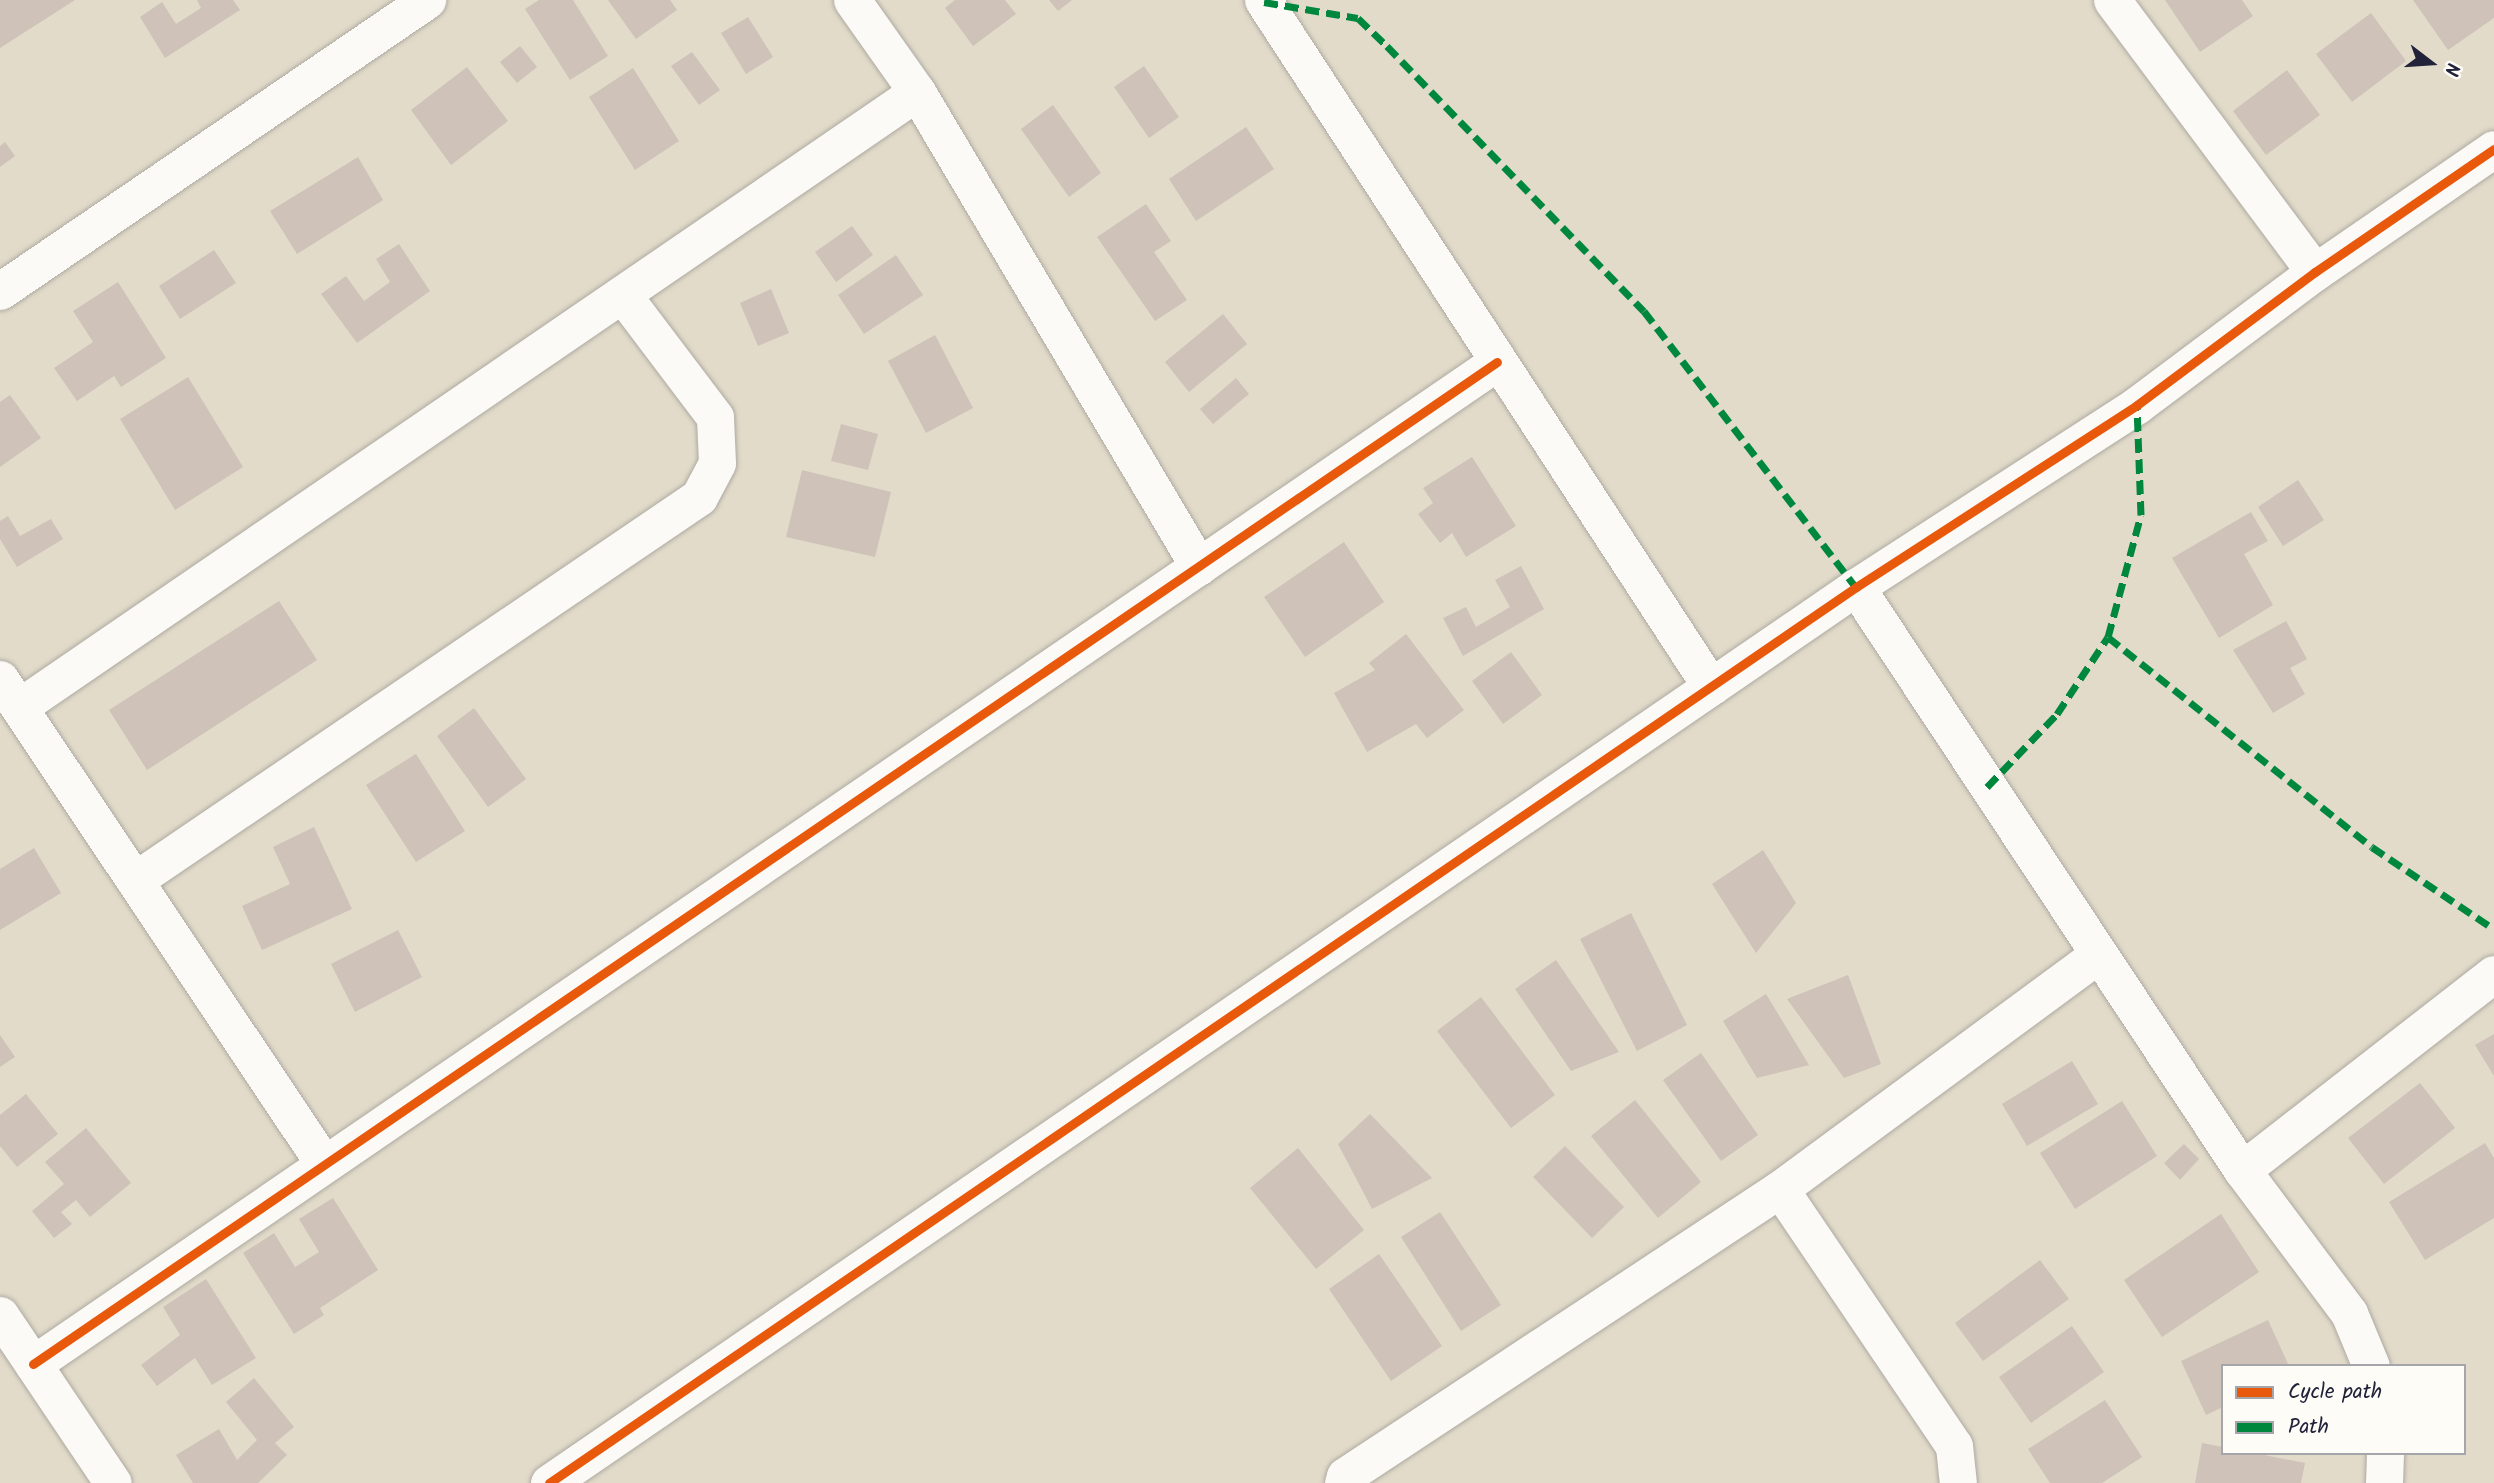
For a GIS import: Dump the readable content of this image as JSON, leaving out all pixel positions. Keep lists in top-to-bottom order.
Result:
{
  "legend": ["Cycle path", "Path"],
  "north": "right"
}
